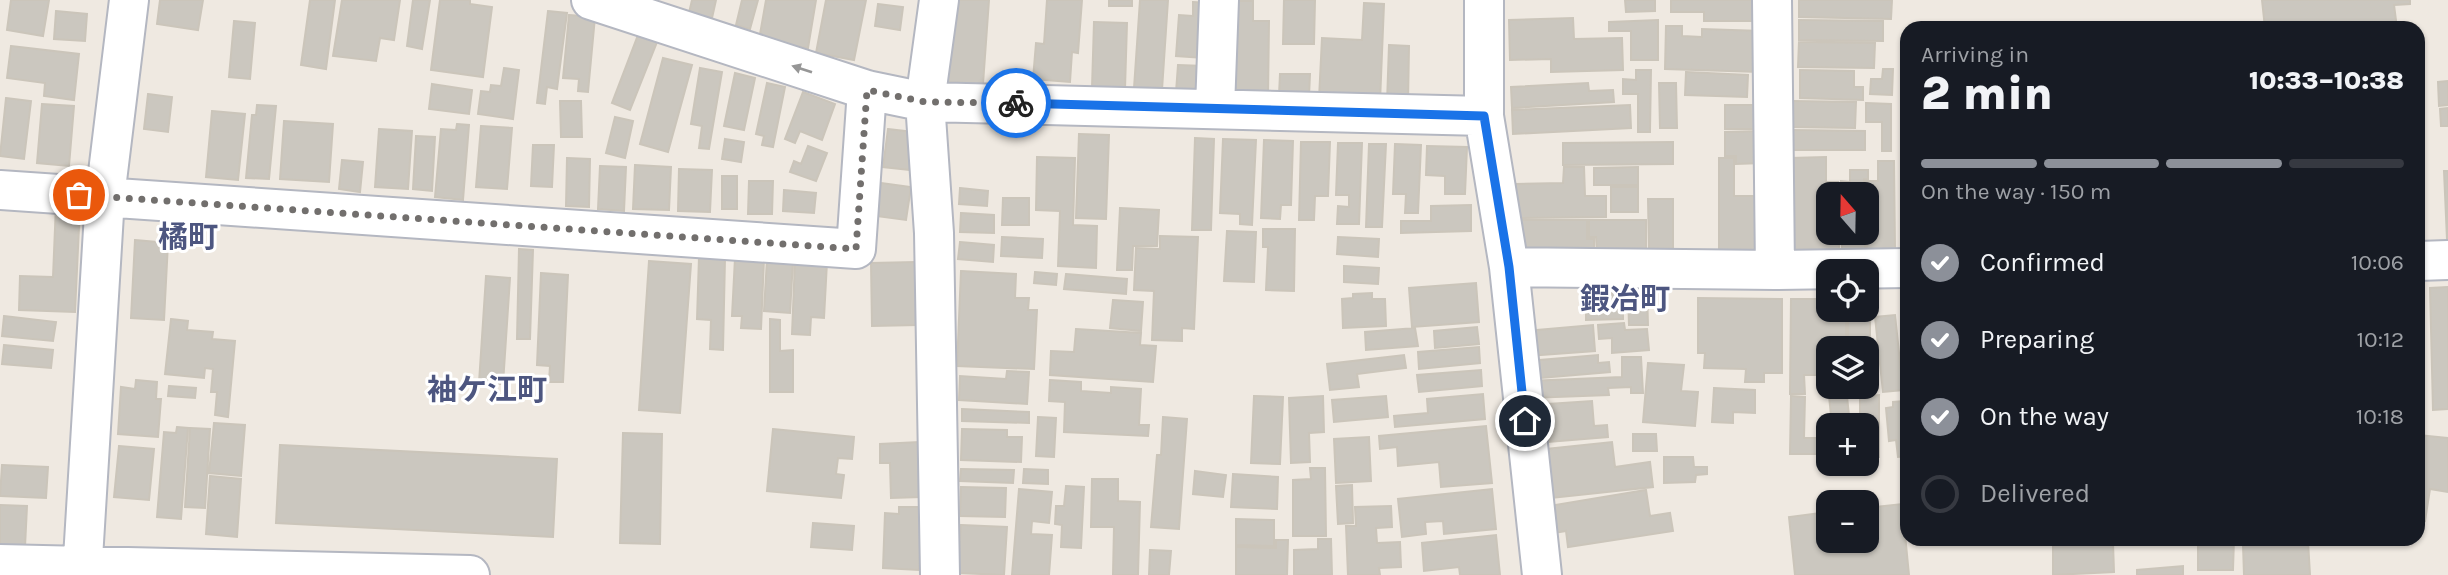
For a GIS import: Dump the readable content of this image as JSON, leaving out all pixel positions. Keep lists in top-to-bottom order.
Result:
{
  "districts": ["橘町", "鍜冶町", "袖ケ江町"],
  "north": "top",
  "page": {
    "heading": ["2 min", "Arriving in", "10:33–10:38"],
    "bar": "On the way · 150 m",
    "map_buttons": ["+", "−"],
    "list": [
      ["Confirmed", "10:06"],
      ["Preparing", "10:12"],
      ["On the way", "10:18"],
      "Delivered"
    ]
  }
}
